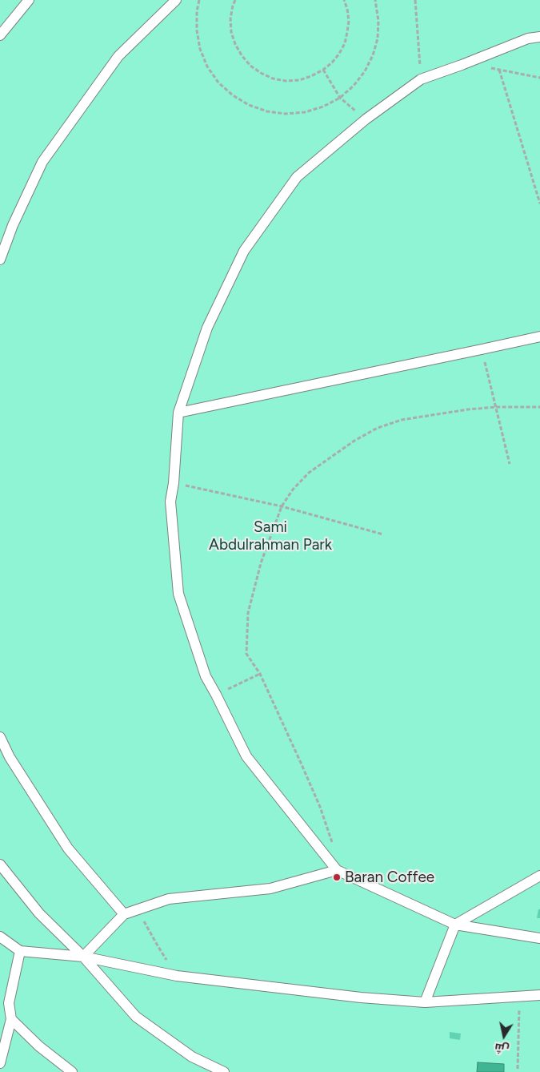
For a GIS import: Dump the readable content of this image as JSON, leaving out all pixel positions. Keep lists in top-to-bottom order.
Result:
{
  "parks": ["Sami Abdulrahman Park"],
  "places": ["Baran Coffee"],
  "north": "bottom"
}
